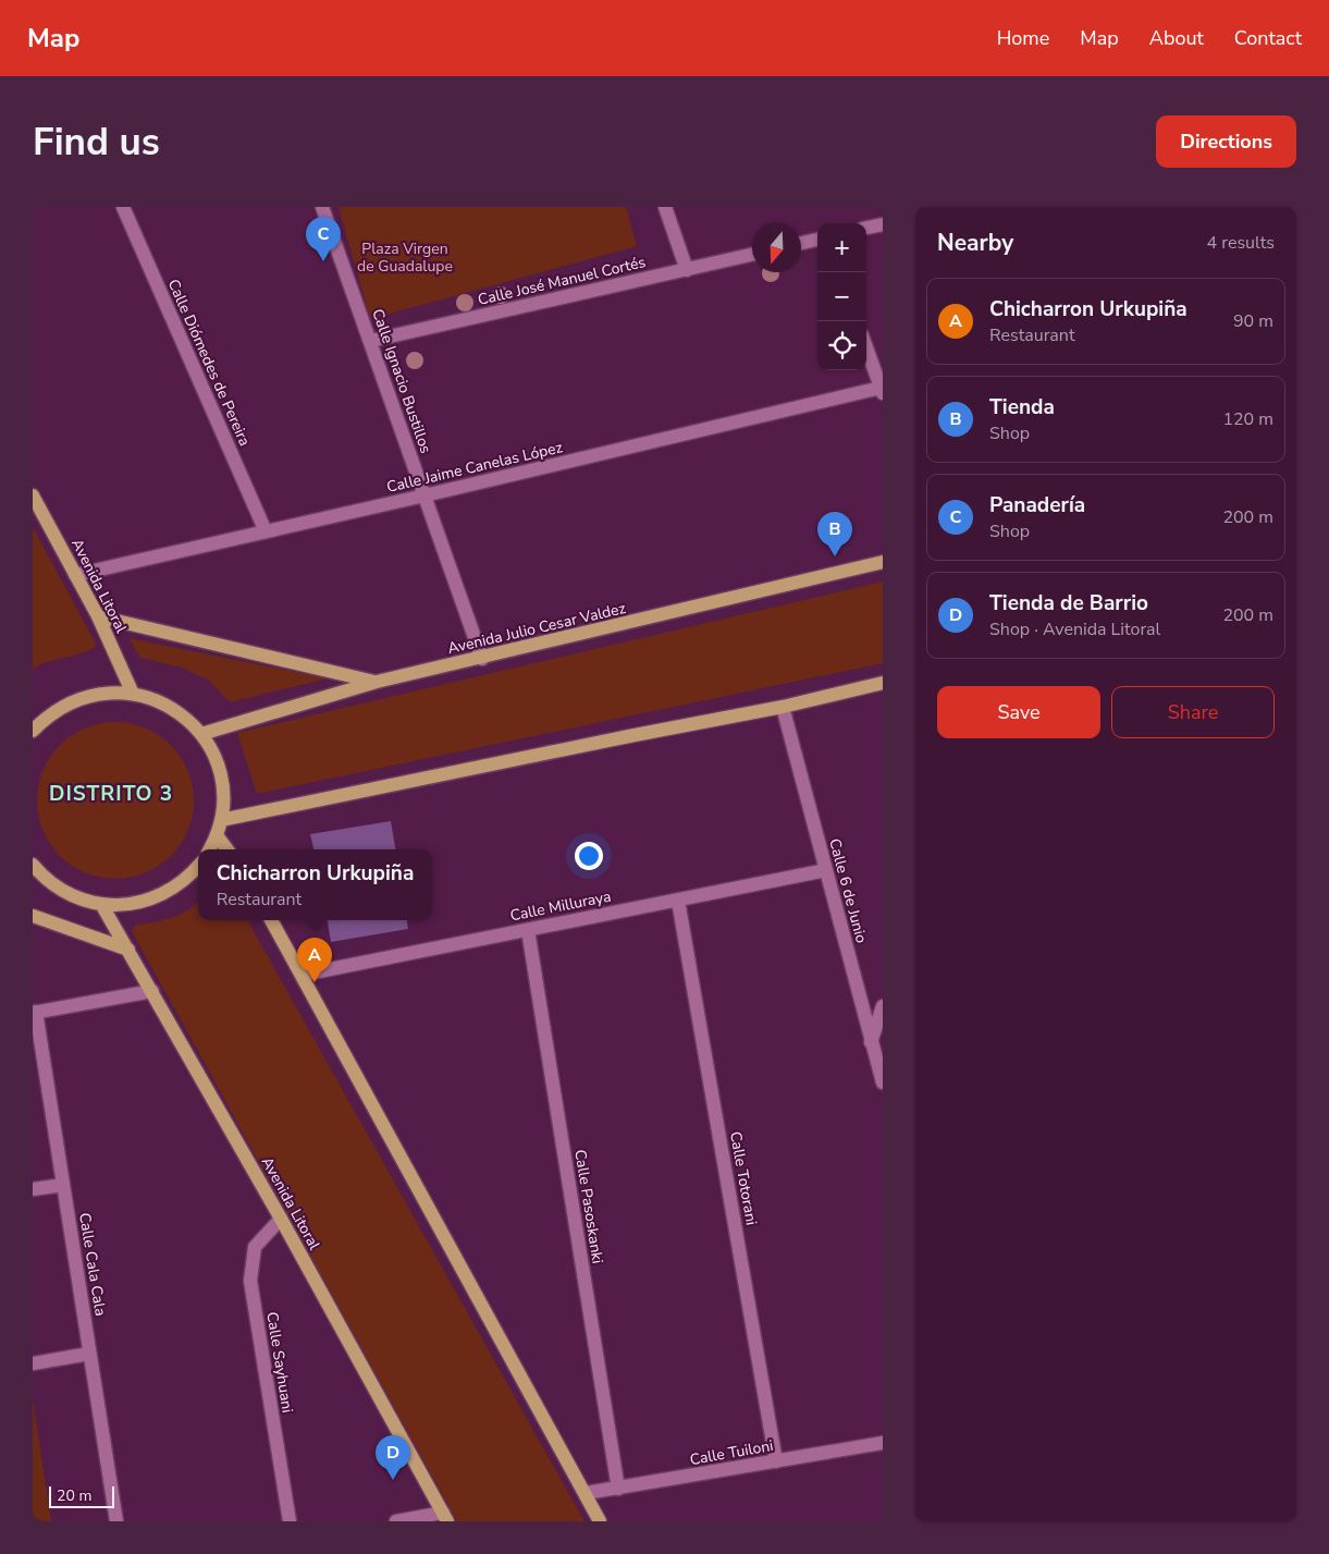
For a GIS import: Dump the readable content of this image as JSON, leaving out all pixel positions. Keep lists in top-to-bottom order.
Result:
{
  "streets": {
    "main road": ["Avenida Litoral", "Avenida Julio Cesar Valdez"],
    "street": [
      "Calle José Manuel Cortés",
      "Calle Diómedes de Pereira",
      "Calle Ignacio Bustillos",
      "Calle Jaime Canelas López",
      "Calle 6 de Junio",
      "Calle Milluraya",
      "Calle Totorani",
      "Calle Pasoskanki",
      "Calle Cala Cala",
      "Calle Sayhuani",
      "Calle Tuiloni"
    ]
  },
  "crossings": [
    ["Calle José Manuel Cortés", "Calle Ignacio Bustillos"],
    ["Calle Diómedes de Pereira", "Calle Jaime Canelas López"],
    ["Calle Ignacio Bustillos", "Calle Jaime Canelas López"],
    ["Calle Ignacio Bustillos", "Avenida Julio Cesar Valdez"],
    ["Calle Jaime Canelas López", "Avenida Litoral"],
    ["Avenida Litoral", "Calle Sayhuani"],
    ["Calle 6 de Junio", "Calle Milluraya"],
    ["Calle Milluraya", "Calle Totorani"],
    ["Calle Milluraya", "Calle Pasoskanki"],
    ["Calle Totorani", "Calle Tuiloni"],
    ["Calle Pasoskanki", "Calle Tuiloni"]
  ],
  "districts": ["DISTRITO 3"],
  "parks": ["Plaza Virgen de Guadalupe"],
  "scale_bar": "20 m",
  "north": "bottom",
  "page": {
    "header": "Map",
    "nav": [
      "Home",
      "Map",
      "About",
      "Contact"
    ],
    "buttons": [
      "Directions",
      ["Save", "Share"]
    ],
    "title": "Find us",
    "heading": ["Nearby", "4 results"],
    "pins": [
      "C",
      "B",
      "A",
      "D"
    ],
    "map_buttons": ["+", "−"],
    "list": [
      {
        "mark": "A",
        "name": "Chicharron Urkupiña",
        "note": "Restaurant",
        "value": "90 m"
      },
      {
        "mark": "B",
        "name": "Tienda",
        "note": "Shop",
        "value": "120 m"
      },
      {
        "mark": "C",
        "name": "Panadería",
        "note": "Shop",
        "value": "200 m"
      },
      {
        "mark": "D",
        "name": "Tienda de Barrio",
        "note": "Shop · Avenida Litoral",
        "value": "200 m"
      }
    ],
    "popup": ["Chicharron Urkupiña", "Restaurant"],
    "scale": "20 m"
  }
}
